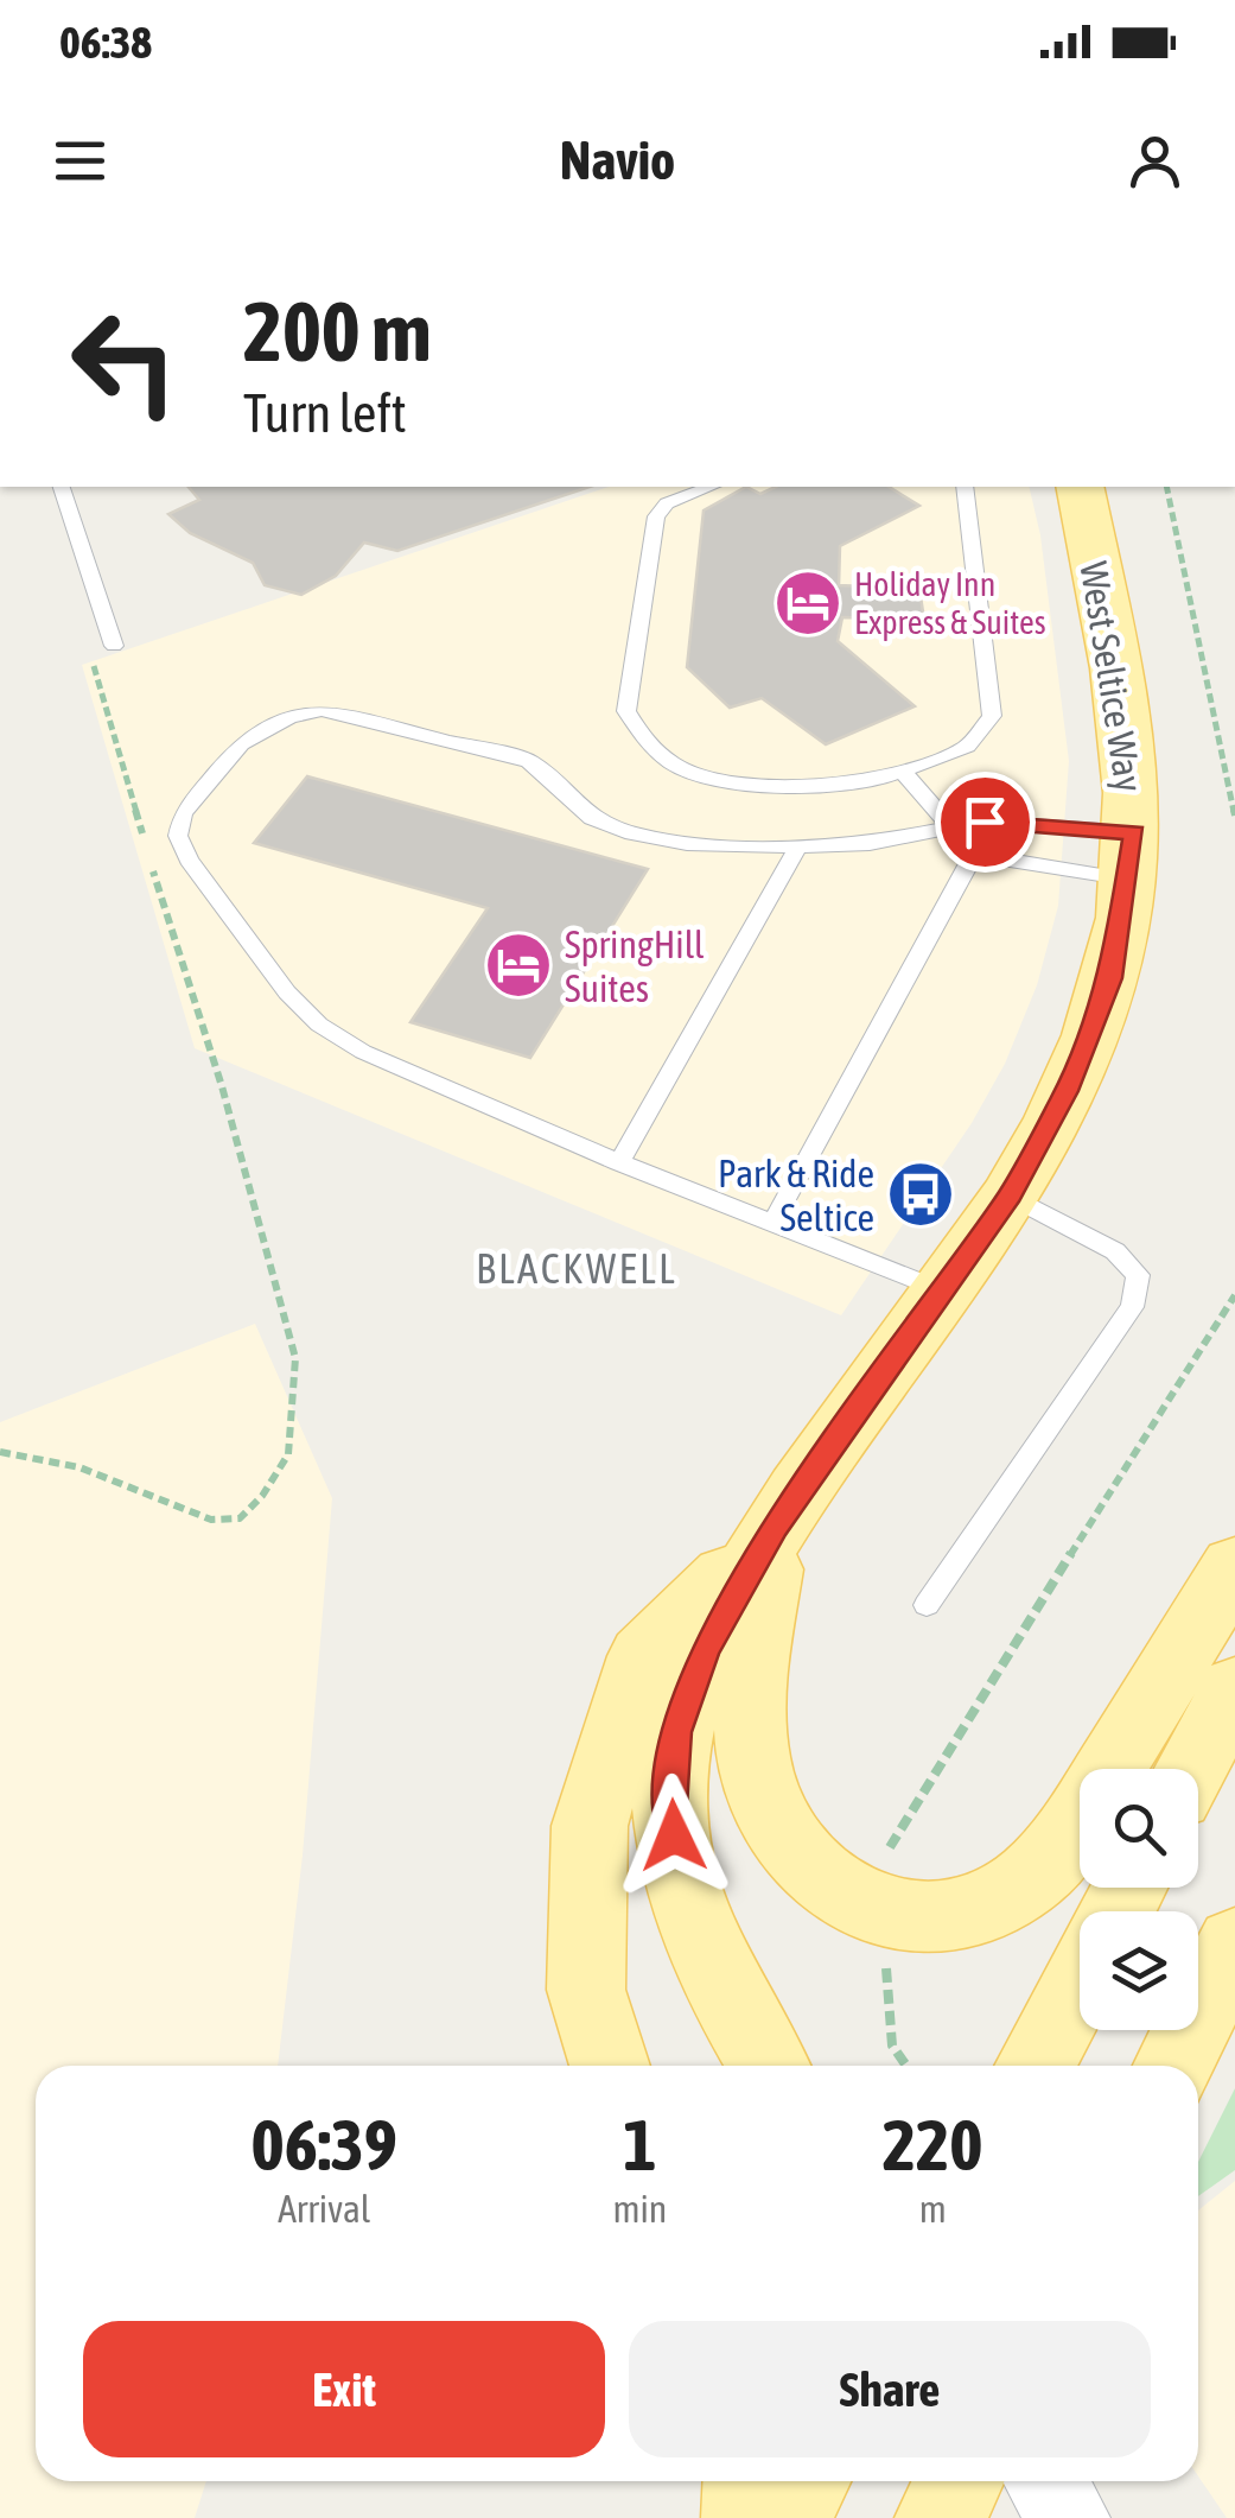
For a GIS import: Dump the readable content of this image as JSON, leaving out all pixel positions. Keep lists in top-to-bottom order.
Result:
{
  "streets": {
    "main road": ["West Seltice Way"]
  },
  "districts": ["BLACKWELL"],
  "places": {
    "hotel": ["Holiday Inn Express & Suites", "SpringHill Suites"],
    "bus stop": ["Park & Ride Seltice"]
  },
  "page": {
    "status": "06:38",
    "header": "Navio",
    "turn": ["200 m", "Turn left"],
    "eta": [
      "06:39",
      "Arrival",
      "1",
      "min",
      "220",
      "m"
    ],
    "buttons": ["Exit", "Share"]
  }
}
